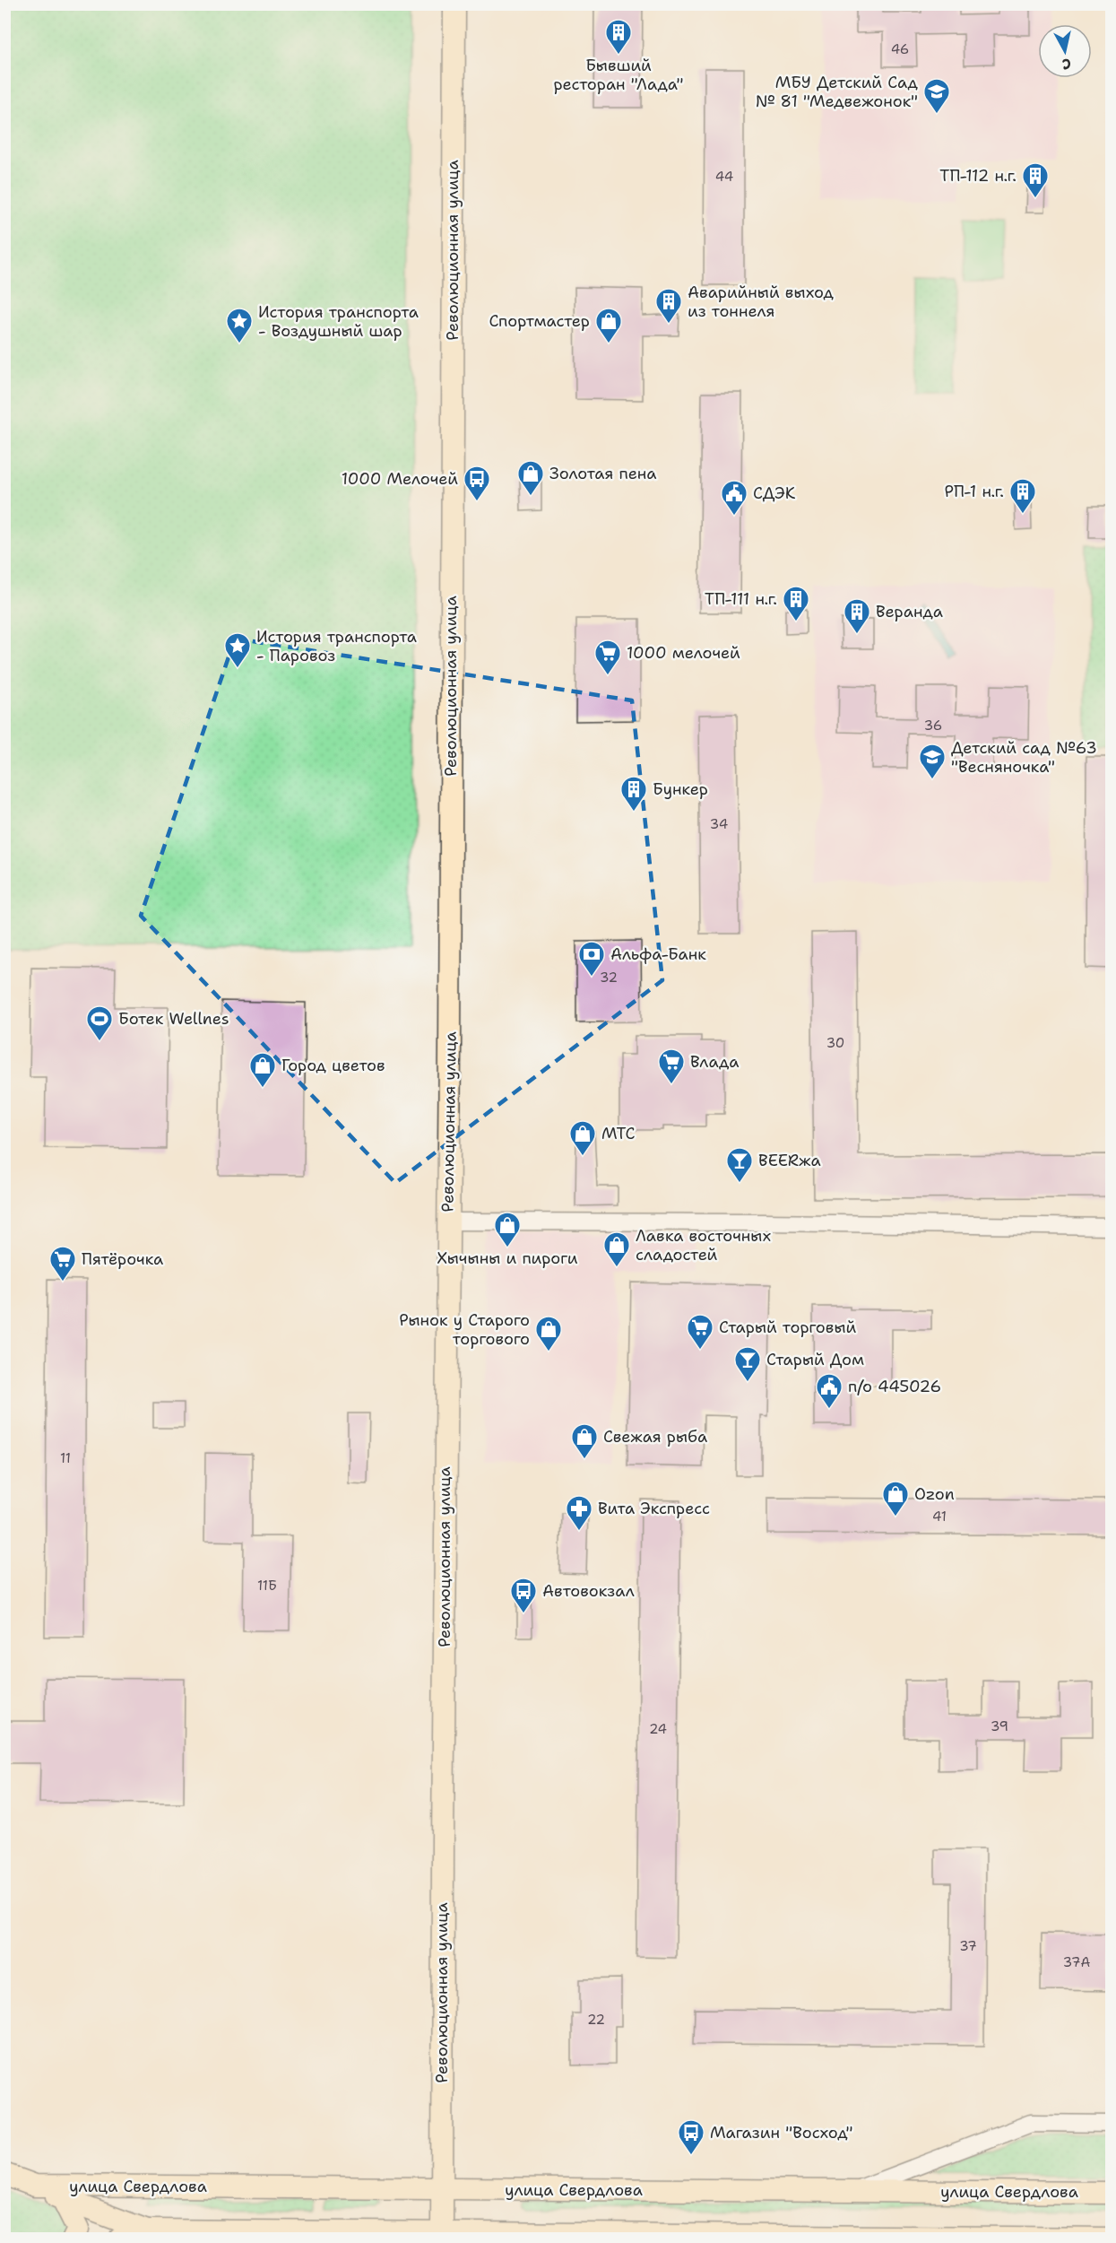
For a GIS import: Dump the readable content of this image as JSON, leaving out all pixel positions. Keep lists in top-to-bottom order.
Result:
{
  "streets": {
    "main road": ["Революционная улица", "улица Свердлова"]
  },
  "crossings": [
    ["Революционная улица", "улица Свердлова"]
  ],
  "places": {
    "building": [
      "Бывший ресторан \"Лада\"",
      "ТП-112 н.г.",
      "Аварийный выход из тоннеля",
      "РП-1 н.г.",
      "ТП-111 н.г.",
      "Веранда",
      "Бункер"
    ],
    "school or university": ["МБУ Детский Сад № 81 \"Медвежонок\"", "Детский сад №63 \"Весняночка\""],
    "place": ["История транспорта - Воздушный шар", "История транспорта - Паровоз"],
    "shop": [
      "Спортмастер",
      "Золотая пена",
      "Город цветов",
      "МТС",
      "Хычыны и пироги",
      "Лавка восточных сладостей",
      "Рынок у Старого торгового",
      "Свежая рыба",
      "Ozon"
    ],
    "bus stop": ["1000 Мелочей", "Автовокзал", "Магазин \"Восход\""],
    "public building": ["СДЭК", "п/о 445026"],
    "supermarket": [
      "1000 мелочей",
      "Влада",
      "Пятёрочка",
      "Старый торговый"
    ],
    "bank": ["Альфа-Банк"],
    "sports": ["Ботек Wellnes"],
    "bar": ["BEERжа", "Старый Дом"],
    "pharmacy": ["Вита Экспресс"]
  },
  "house_numbers": [
    "46",
    "44",
    "36",
    "34",
    "32",
    "30",
    "11",
    "41",
    "11Б",
    "39",
    "24",
    "37",
    "37А",
    "22"
  ],
  "north": "bottom"
}
